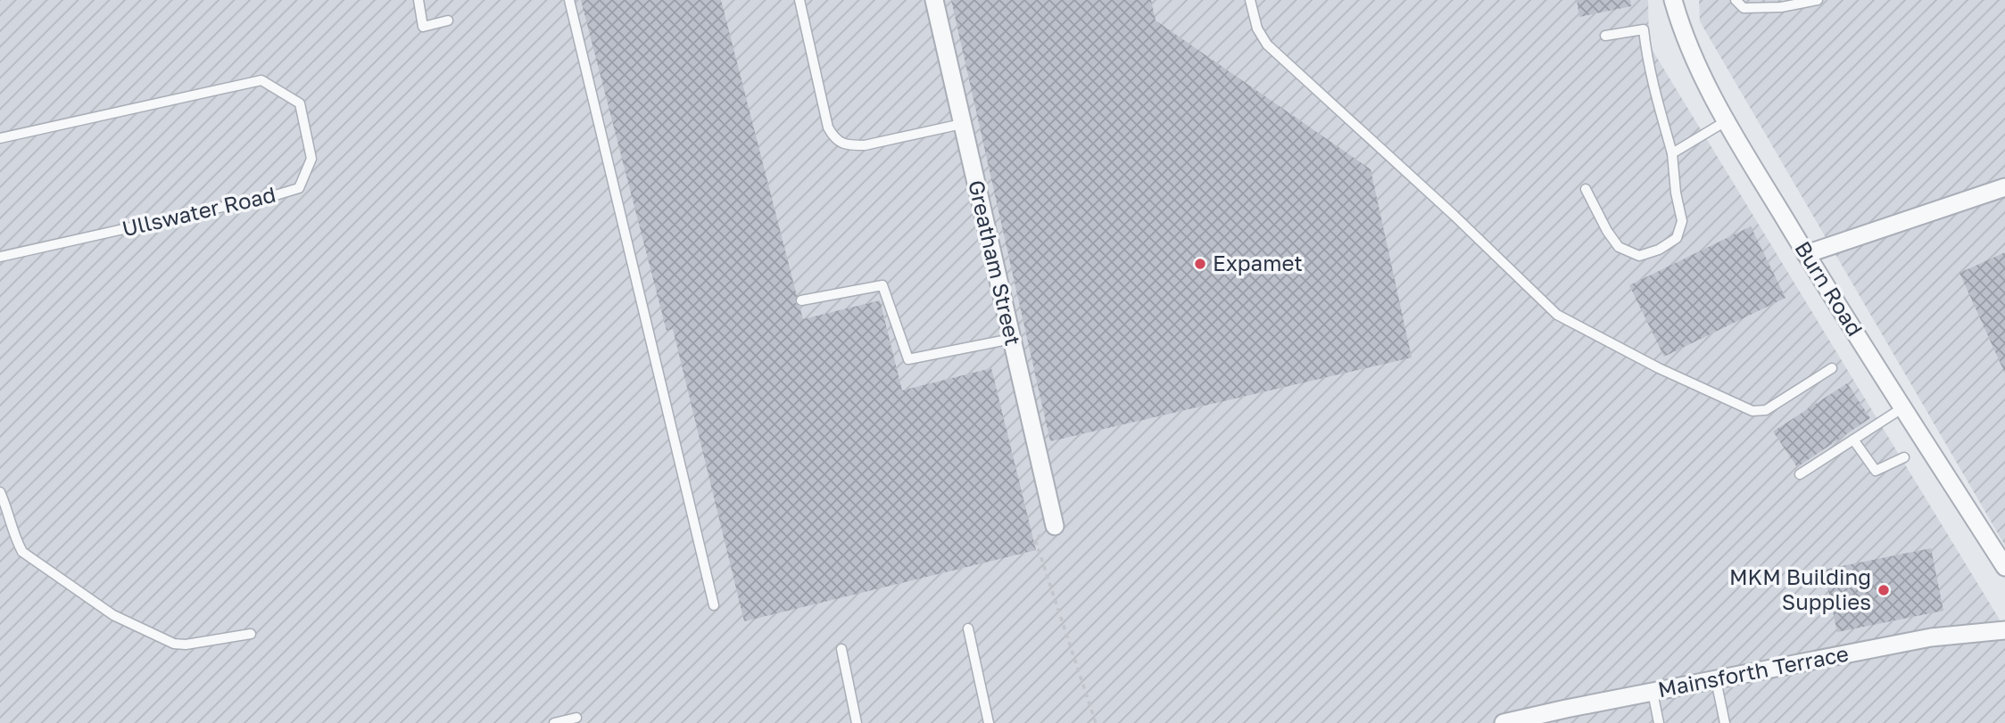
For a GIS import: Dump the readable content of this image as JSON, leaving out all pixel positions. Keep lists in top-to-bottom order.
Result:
{
  "streets": {
    "street": ["Greatham Street", "Burn Road", "Mainsforth Terrace"],
    "lane": ["Ullswater Road"]
  },
  "places": ["Expamet", "MKM Building Supplies"]
}
